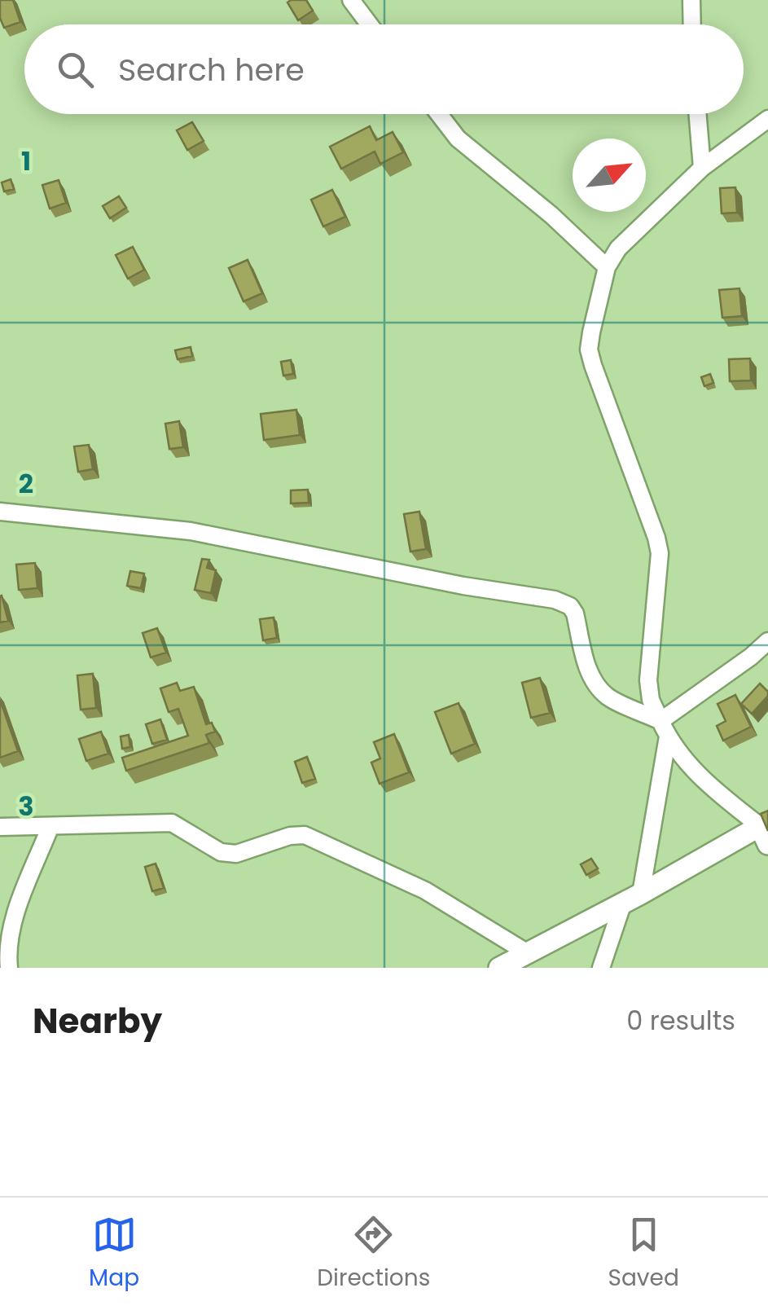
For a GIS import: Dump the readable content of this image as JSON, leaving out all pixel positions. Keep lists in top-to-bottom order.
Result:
{
  "north": "top right",
  "page": {
    "search": "Search here",
    "heading": ["Nearby", "0 results"],
    "nav": ["Map", "Directions", "Saved"]
  },
  "grid": {
    "rows": ["1", "2", "3"]
  }
}
